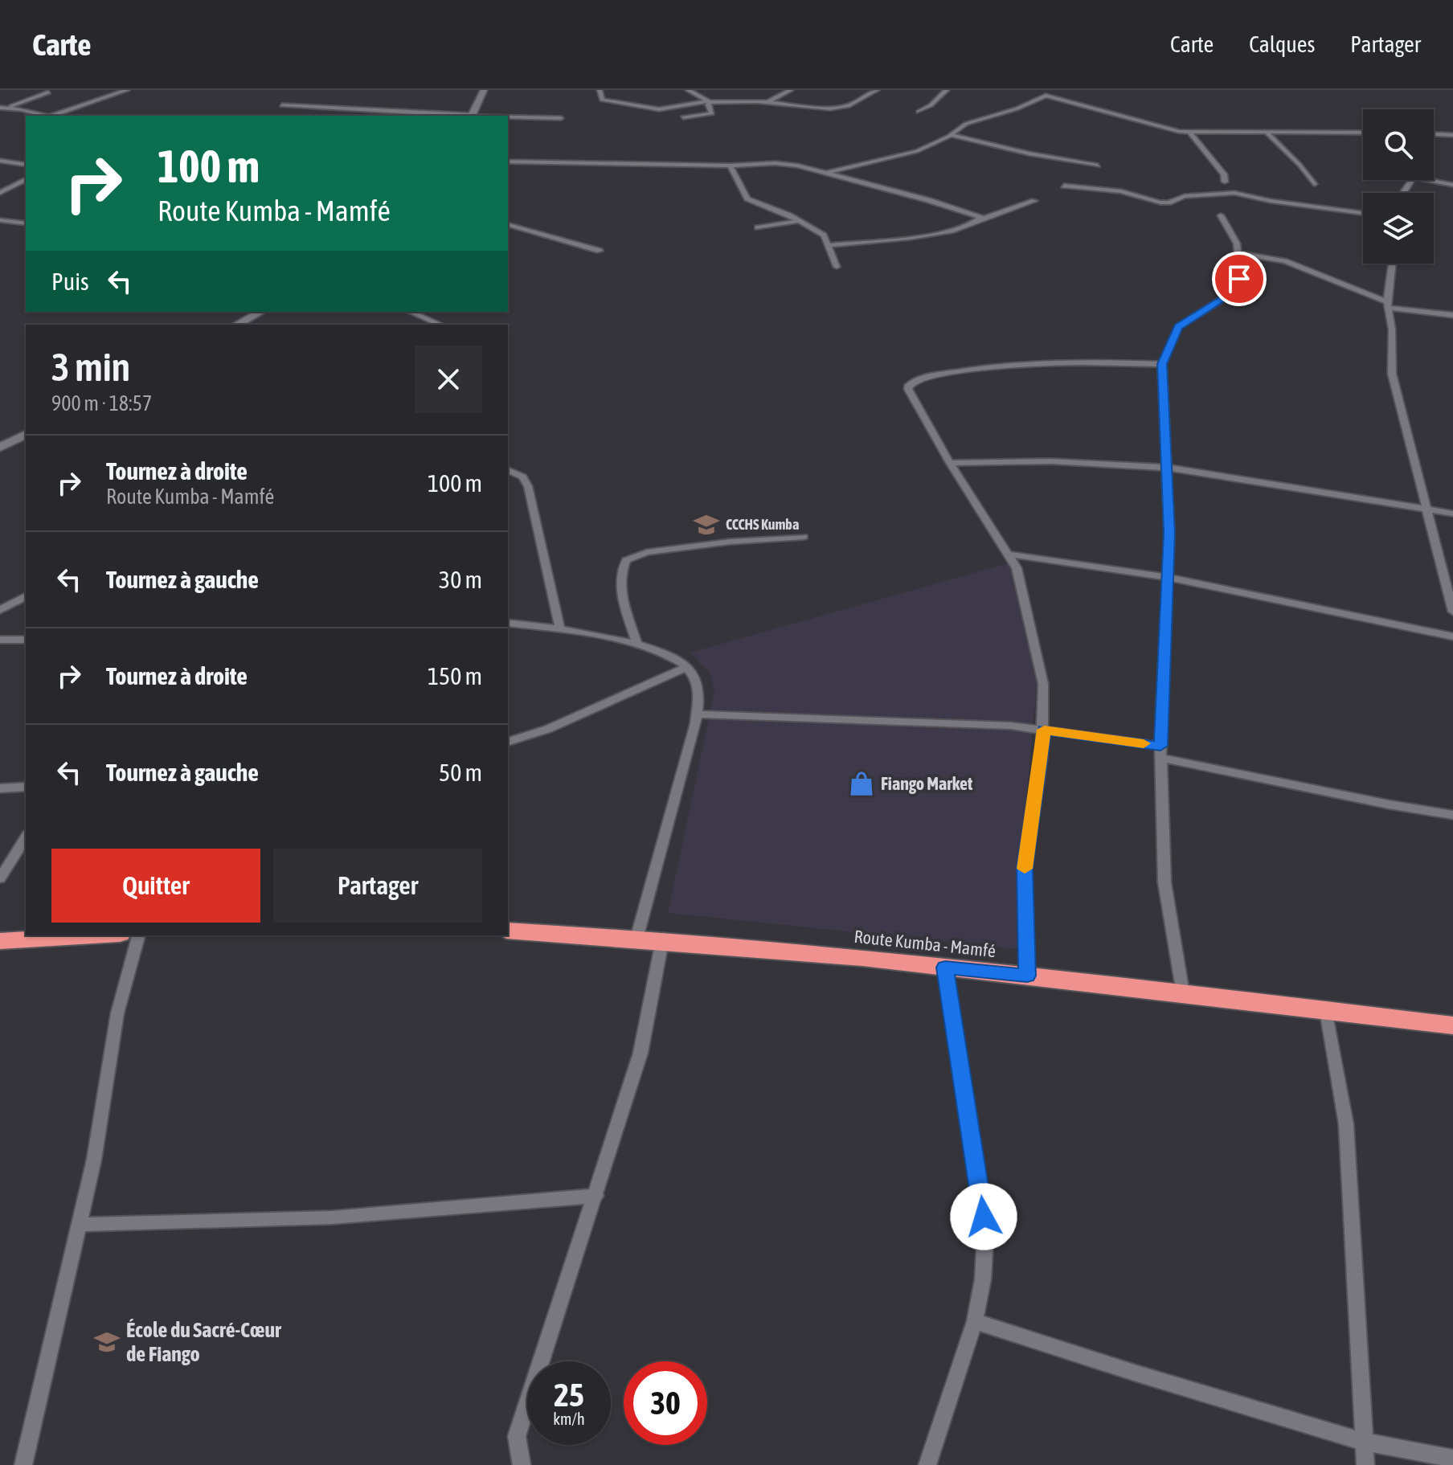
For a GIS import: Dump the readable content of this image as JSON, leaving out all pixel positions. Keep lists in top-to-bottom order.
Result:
{
  "streets": {
    "highway": ["Route Kumba - Mamfé"]
  },
  "places": {
    "school or university": ["CCCHS Kumba", "École du Sacré-Cœur de Fiango"],
    "shop": ["Fiango Market"]
  },
  "page": {
    "header": "Carte",
    "nav": ["Carte", "Calques", "Partager"],
    "turn": ["100 m", "Route Kumba - Mamfé"],
    "then": "Puis",
    "heading": ["3 min", "900 m · 18:57"],
    "list": [
      {
        "name": "Tournez à droite",
        "note": "Route Kumba - Mamfé",
        "value": "100 m"
      },
      {
        "name": "Tournez à gauche",
        "value": "30 m"
      },
      {
        "name": "Tournez à droite",
        "value": "150 m"
      },
      {
        "name": "Tournez à gauche",
        "value": "50 m"
      }
    ],
    "buttons": ["Quitter", "Partager"],
    "speed": "25 km/h",
    "limit": "30"
  }
}
